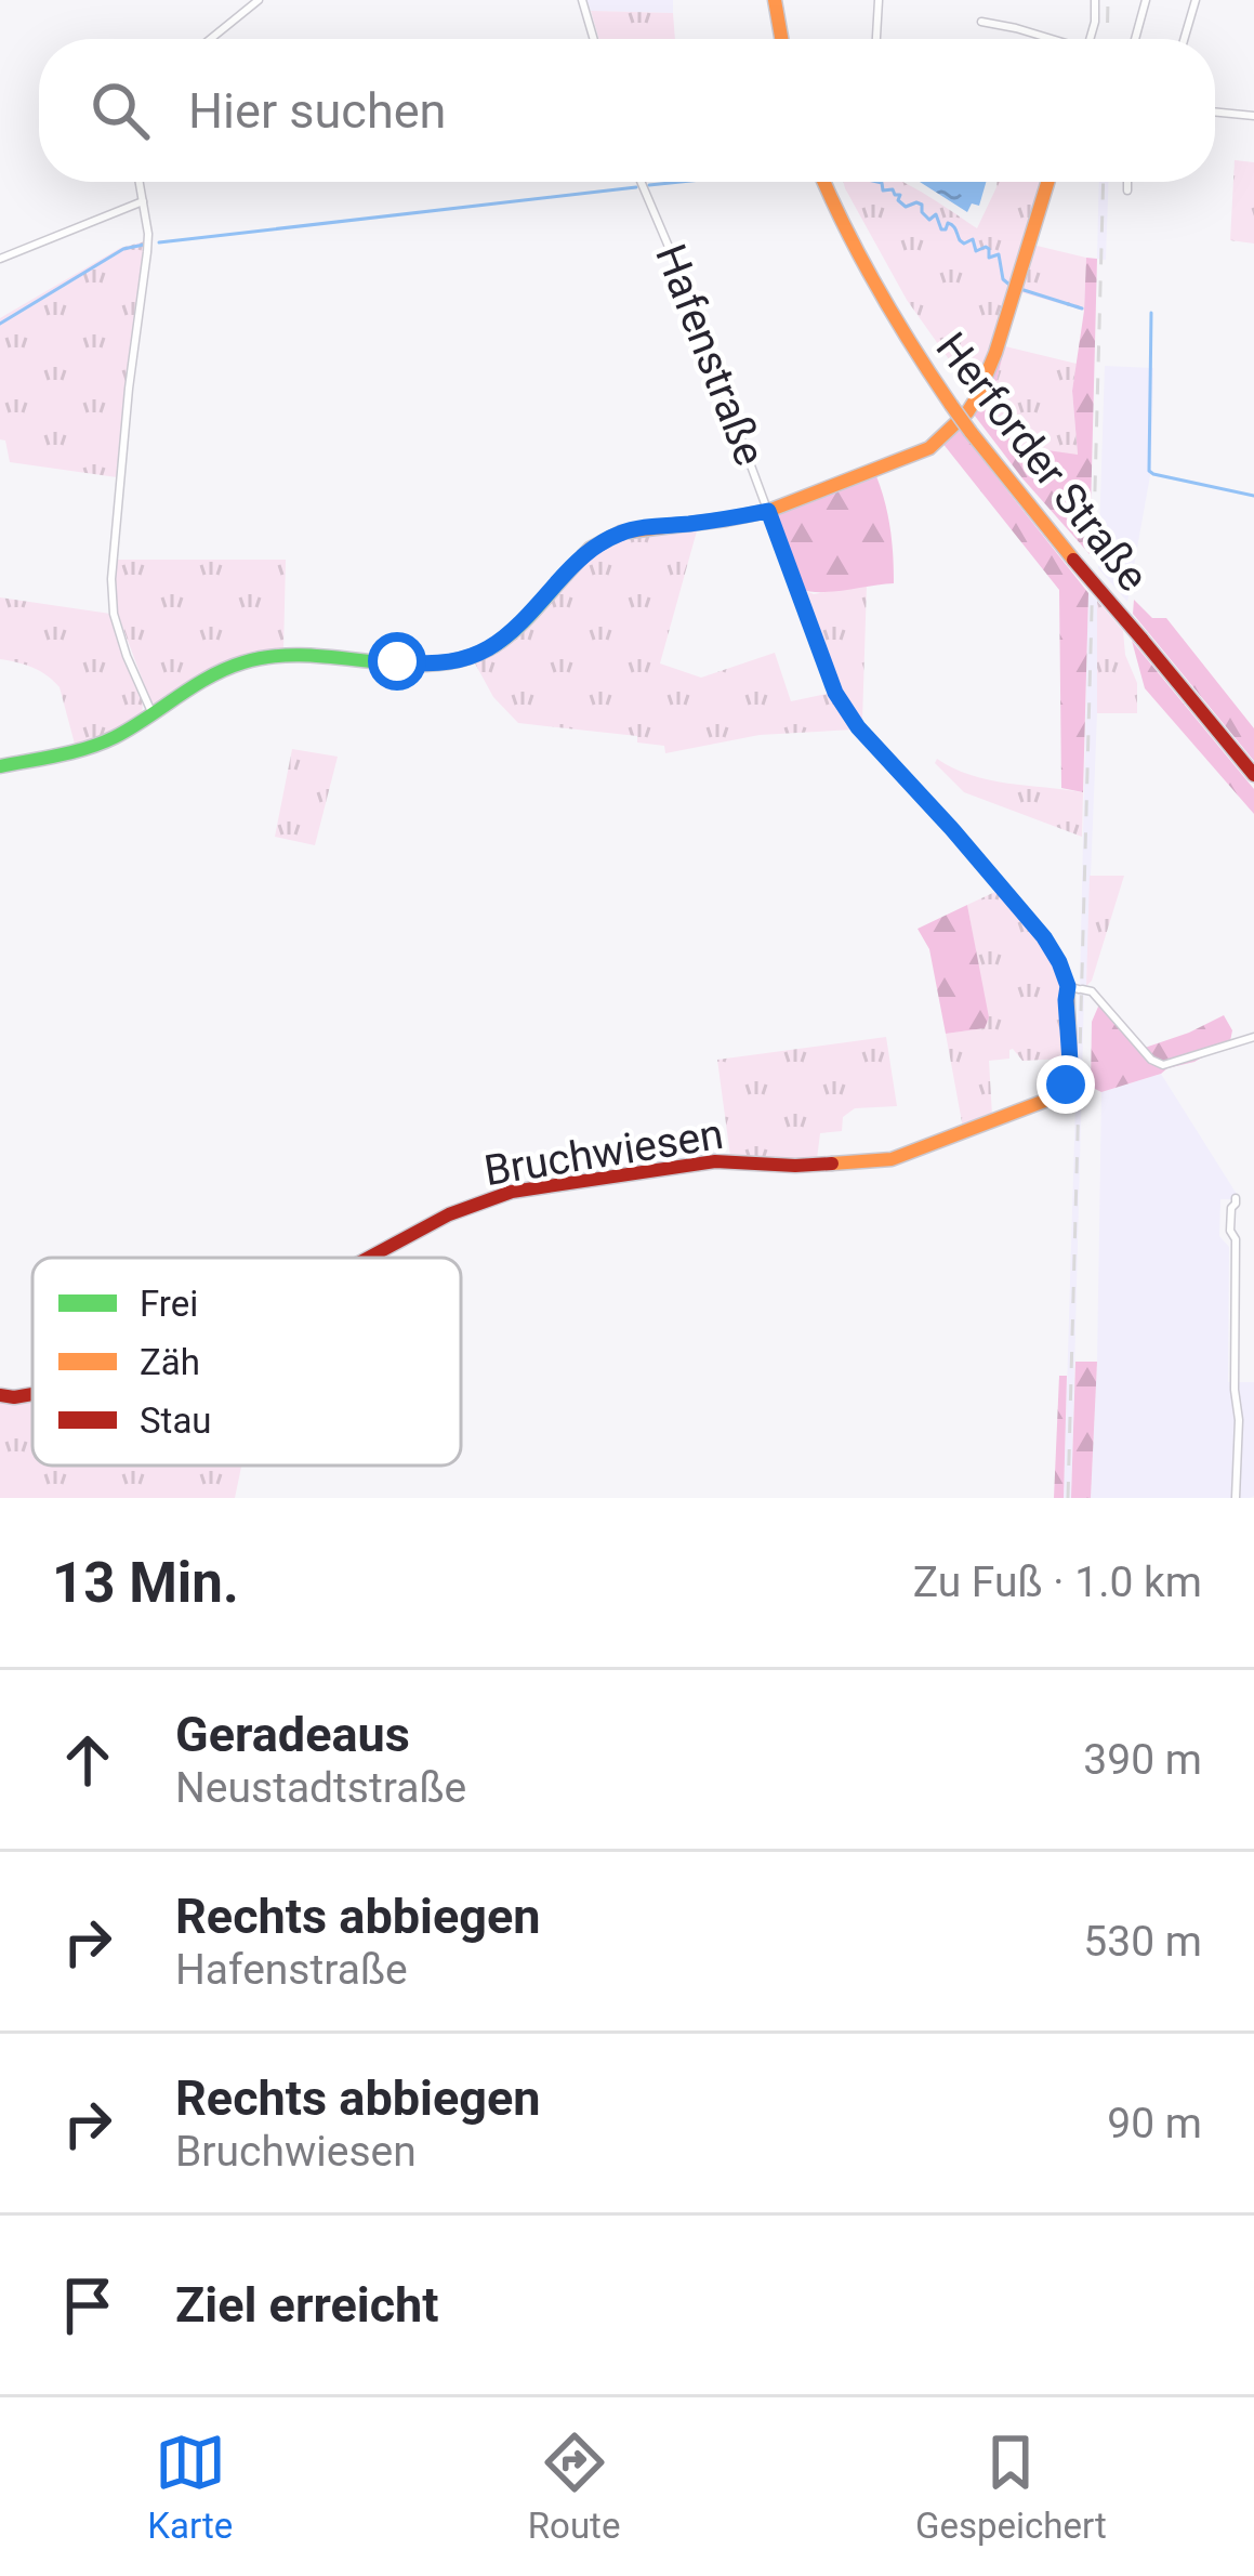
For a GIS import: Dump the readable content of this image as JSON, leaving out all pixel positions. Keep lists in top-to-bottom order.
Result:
{
  "streets": {
    "street": ["Hafenstraße", "Herforder Straße", "Bruchwiesen"]
  },
  "crossings": [
    ["Hafenstraße", "Bruchwiesen"]
  ],
  "legend": ["Frei", "Zäh", "Stau"],
  "page": {
    "search": "Hier suchen",
    "heading": ["13 Min.", "Zu Fuß · 1.0 km"],
    "list": [
      ["Geradeaus", "Neustadtstraße", "390 m"],
      ["Rechts abbiegen", "Hafenstraße", "530 m"],
      ["Rechts abbiegen", "Bruchwiesen", "90 m"],
      "Ziel erreicht"
    ],
    "nav": ["Karte", "Route", "Gespeichert"]
  }
}
